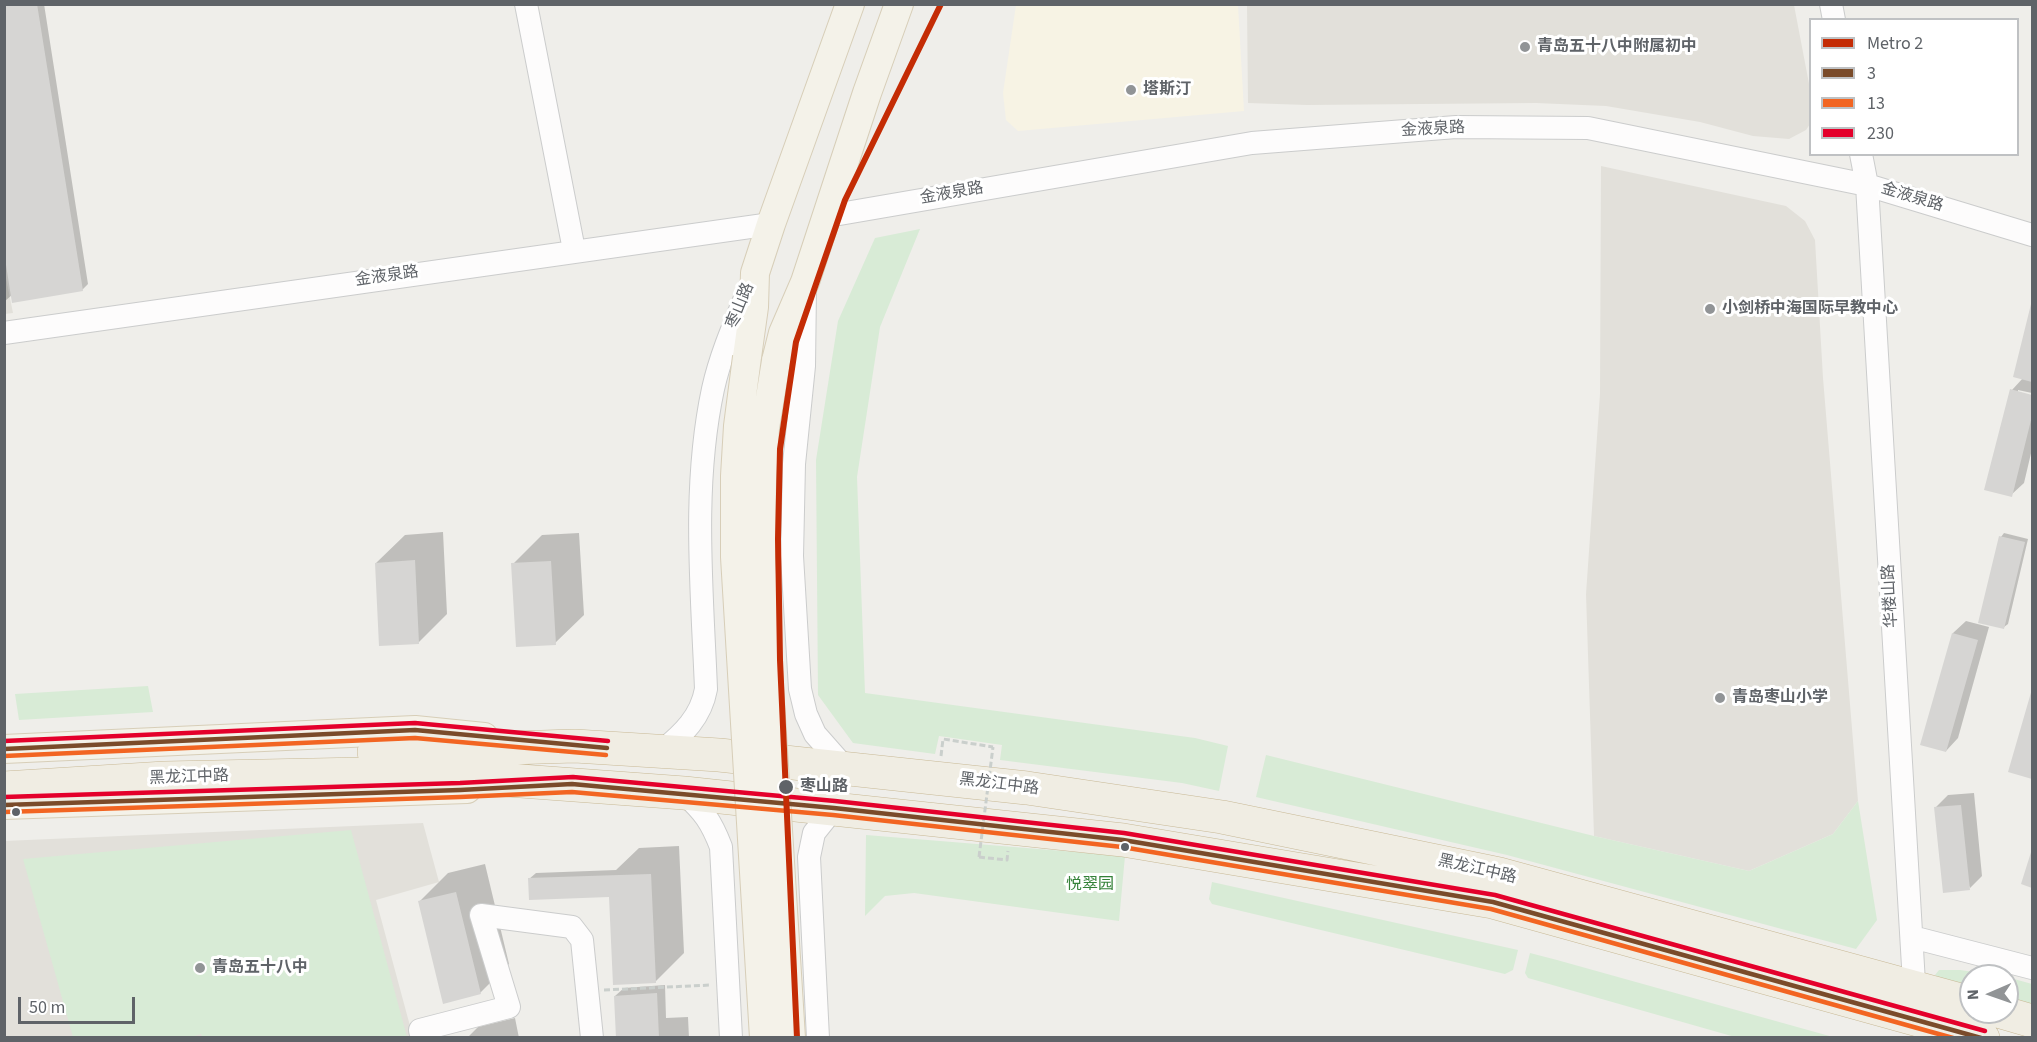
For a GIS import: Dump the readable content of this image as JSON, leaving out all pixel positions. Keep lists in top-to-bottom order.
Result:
{
  "streets": {
    "highway": ["黑龙江中路"],
    "main road": ["枣山路"],
    "street": ["金液泉路", "华楼山路"]
  },
  "crossings": [
    ["金液泉路", "枣山路"],
    ["金液泉路", "华楼山路"],
    ["枣山路", "黑龙江中路"],
    ["华楼山路", "黑龙江中路"]
  ],
  "parks": ["悦翠园"],
  "places": [
    "青岛五十八中附属初中",
    "塔斯汀",
    "小剑桥中海国际早教中心",
    "青岛枣山小学",
    "枣山路",
    "青岛五十八中"
  ],
  "lines": [
    "metro line 2",
    "transit line 230",
    "transit line 3",
    "transit line 13"
  ],
  "legend": [
    "Metro 2",
    "3",
    "13",
    "230"
  ],
  "scale_bar": "50 m",
  "north": "left"
}
